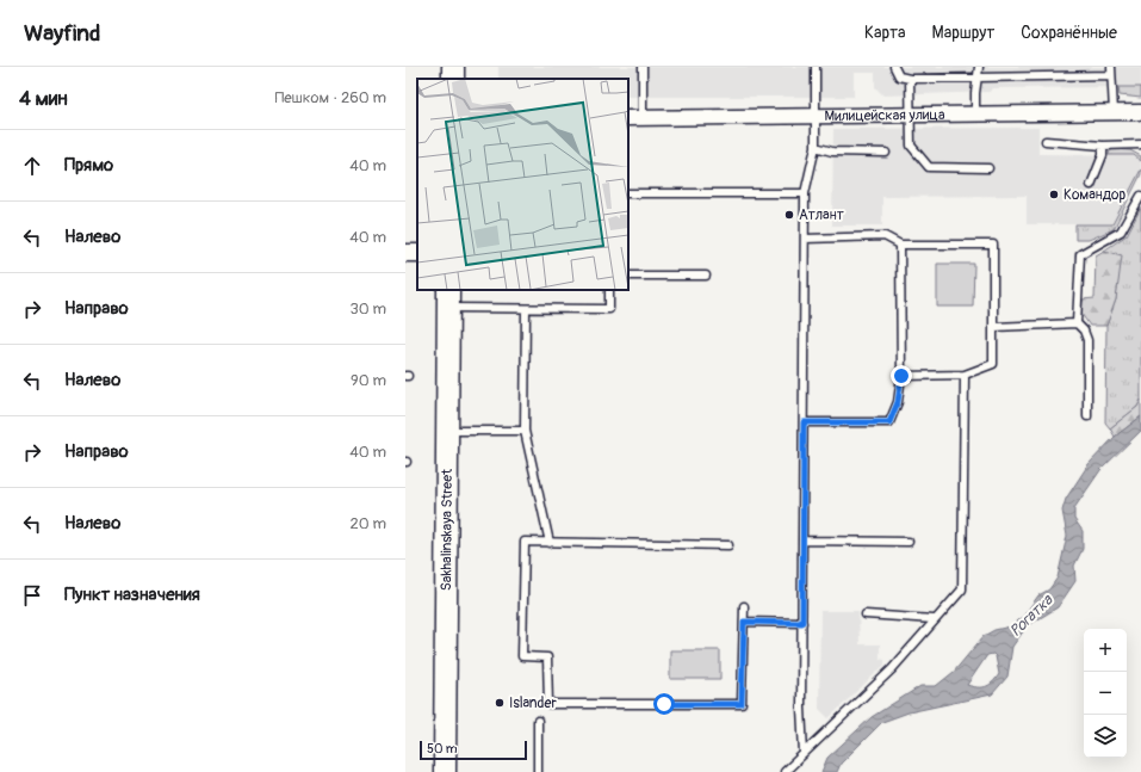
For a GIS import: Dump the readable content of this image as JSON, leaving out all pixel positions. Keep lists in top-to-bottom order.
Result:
{
  "streets": {
    "main road": ["Sakhalinskaya Street"],
    "street": ["Милицейская улица"]
  },
  "water": ["Рогатка"],
  "places": ["Командор", "Атлант", "Islander"],
  "scale_bar": "50 m",
  "page": {
    "header": "Wayfind",
    "nav": ["Карта", "Маршрут", "Сохранённые"],
    "heading": ["4 мин", "Пешком · 260 m"],
    "list": [
      ["Прямо", "40 m"],
      ["Налево", "40 m"],
      ["Направо", "30 m"],
      ["Налево", "90 m"],
      ["Направо", "40 m"],
      ["Налево", "20 m"],
      "Пункт назначения"
    ],
    "map_buttons": ["+", "−"],
    "scale": "50 m"
  }
}
